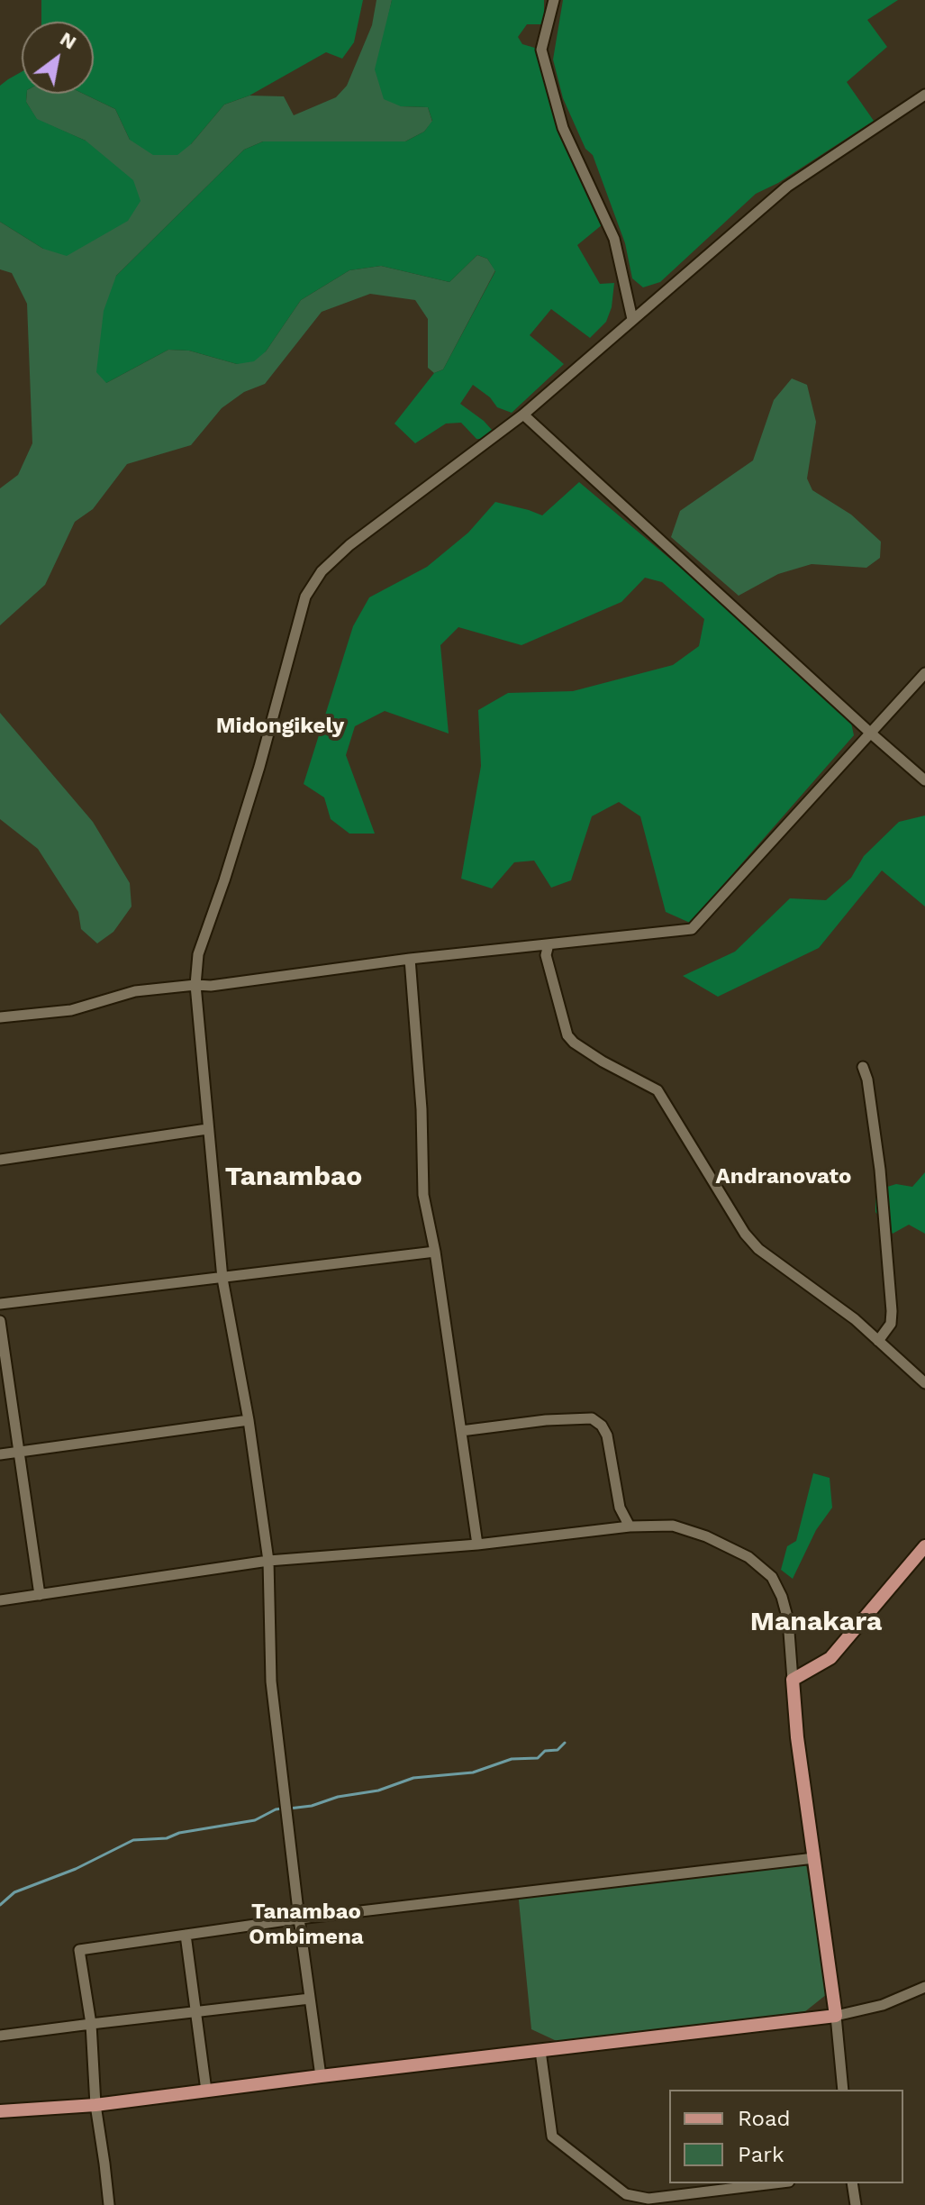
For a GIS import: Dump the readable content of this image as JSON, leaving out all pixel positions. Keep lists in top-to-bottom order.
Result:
{
  "districts": [
    "Midongikely",
    "Tanambao",
    "Andranovato",
    "Manakara",
    "Tanambao Ombimena"
  ],
  "legend": ["Road", "Park"],
  "north": "top right"
}
